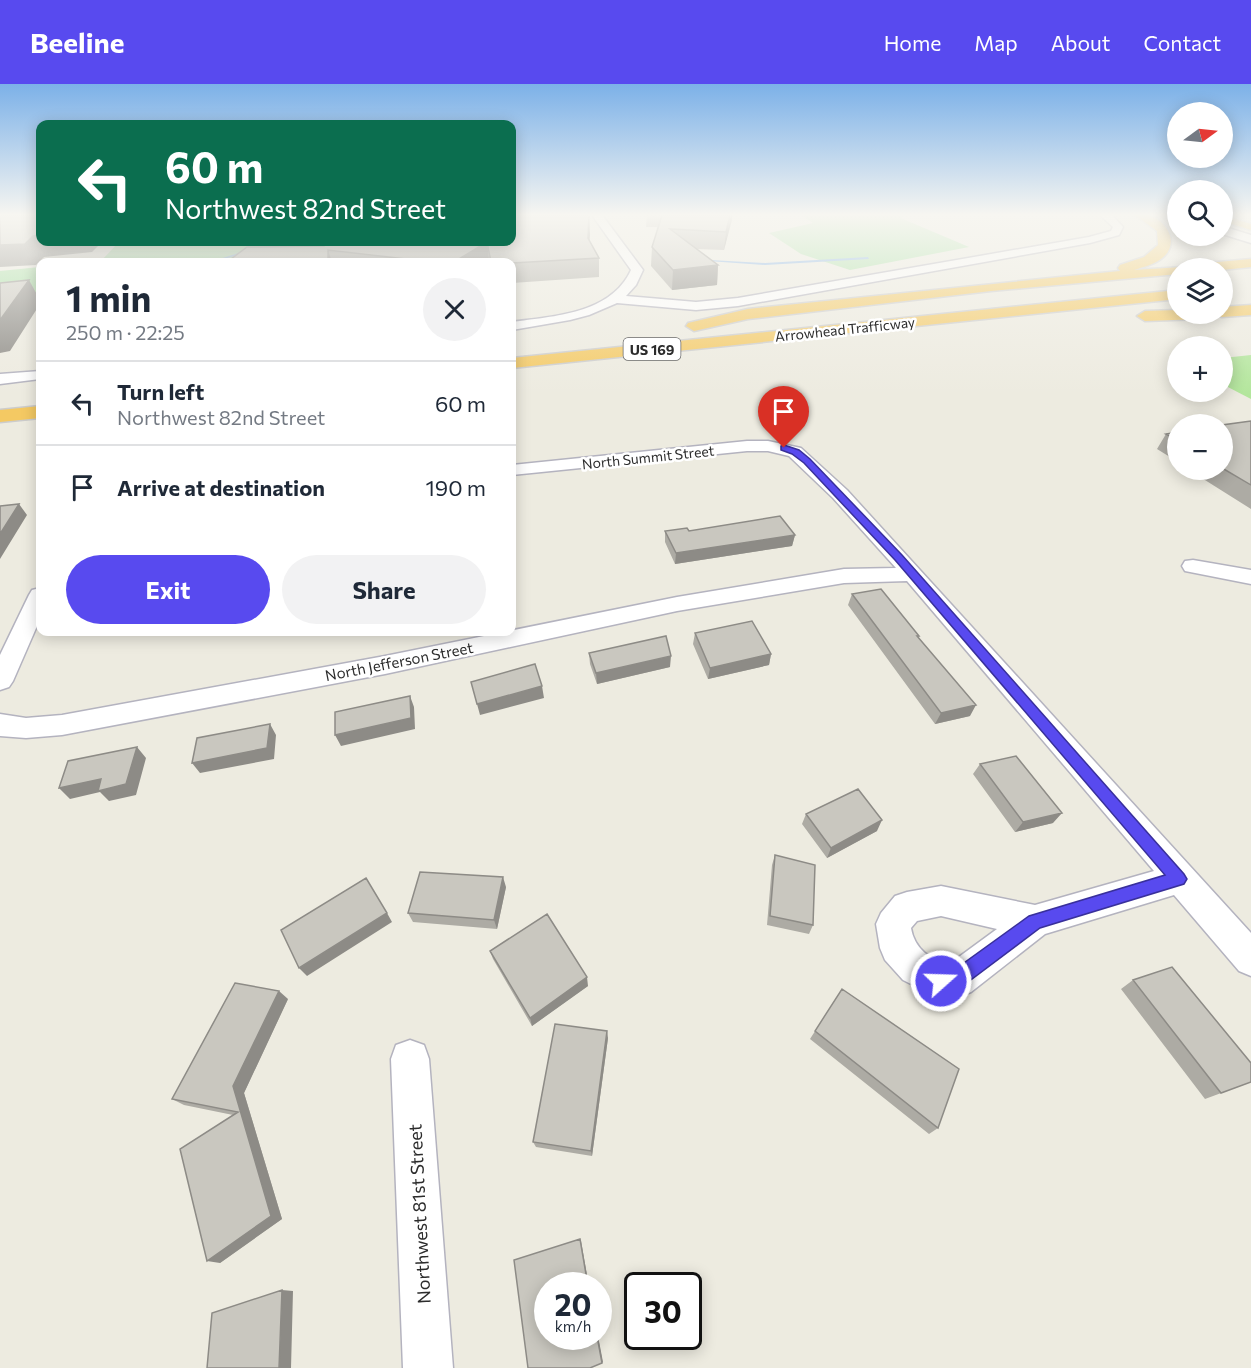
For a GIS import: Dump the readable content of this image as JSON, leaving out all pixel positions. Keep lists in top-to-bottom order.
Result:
{
  "streets": {
    "highway": ["Arrowhead Trafficway", "US 169"],
    "street": ["North Summit Street", "North Jefferson Street", "Northwest 81st Street"]
  },
  "crossings": [
    ["North Summit Street", "North Jefferson Street"]
  ],
  "north": "right",
  "page": {
    "header": "Beeline",
    "nav": [
      "Home",
      "Map",
      "About",
      "Contact"
    ],
    "map_buttons": ["+", "−"],
    "turn": ["60 m", "Northwest 82nd Street"],
    "heading": ["1 min", "250 m · 22:25"],
    "list": [
      {
        "name": "Turn left",
        "note": "Northwest 82nd Street",
        "value": "60 m"
      },
      {
        "name": "Arrive at destination",
        "value": "190 m"
      }
    ],
    "buttons": ["Exit", "Share"],
    "speed": "20 km/h",
    "limit": "30"
  }
}
